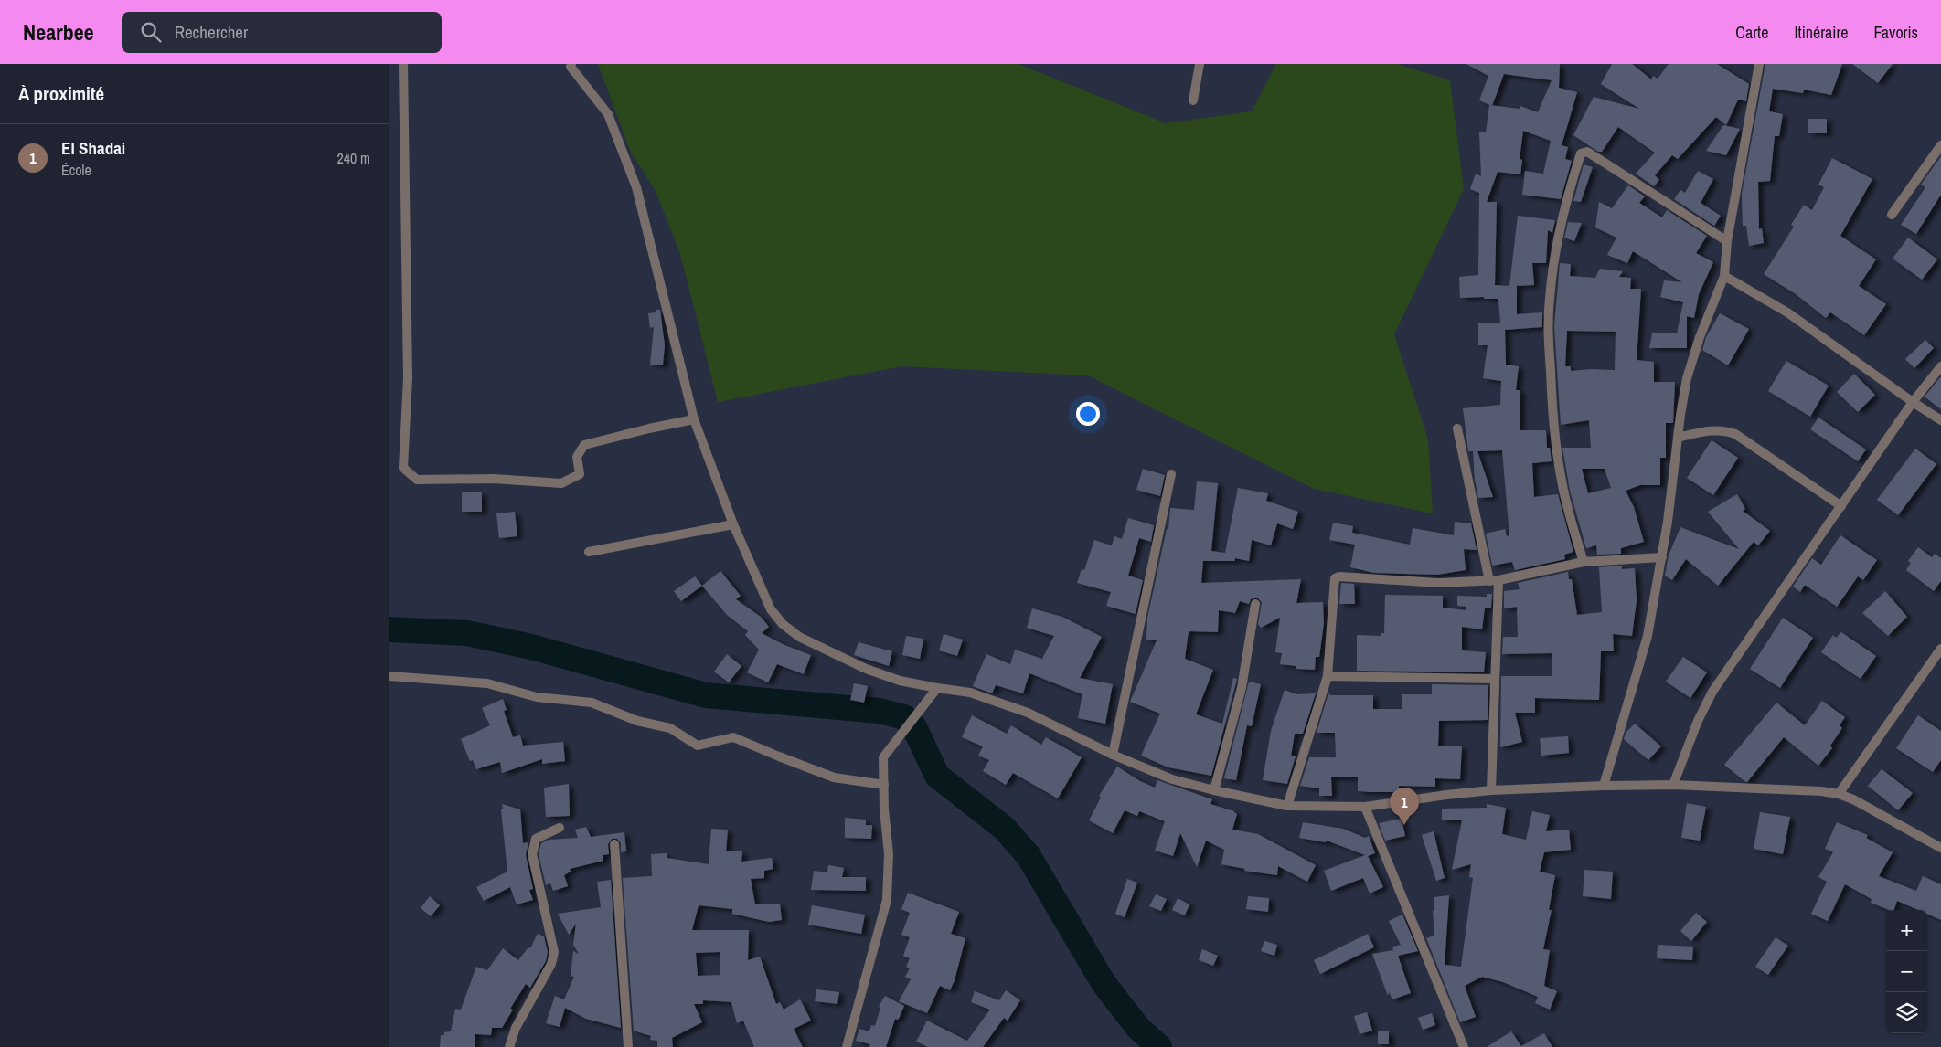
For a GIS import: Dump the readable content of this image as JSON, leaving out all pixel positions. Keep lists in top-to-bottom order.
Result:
{
  "page": {
    "header": "Nearbee",
    "search": "Rechercher",
    "nav": ["Carte", "Itinéraire", "Favoris"],
    "heading": "À proximité",
    "list": [
      {
        "mark": "1",
        "name": "El Shadai",
        "note": "École",
        "value": "240 m"
      }
    ],
    "pins": "1",
    "map_buttons": ["+", "−"]
  }
}
